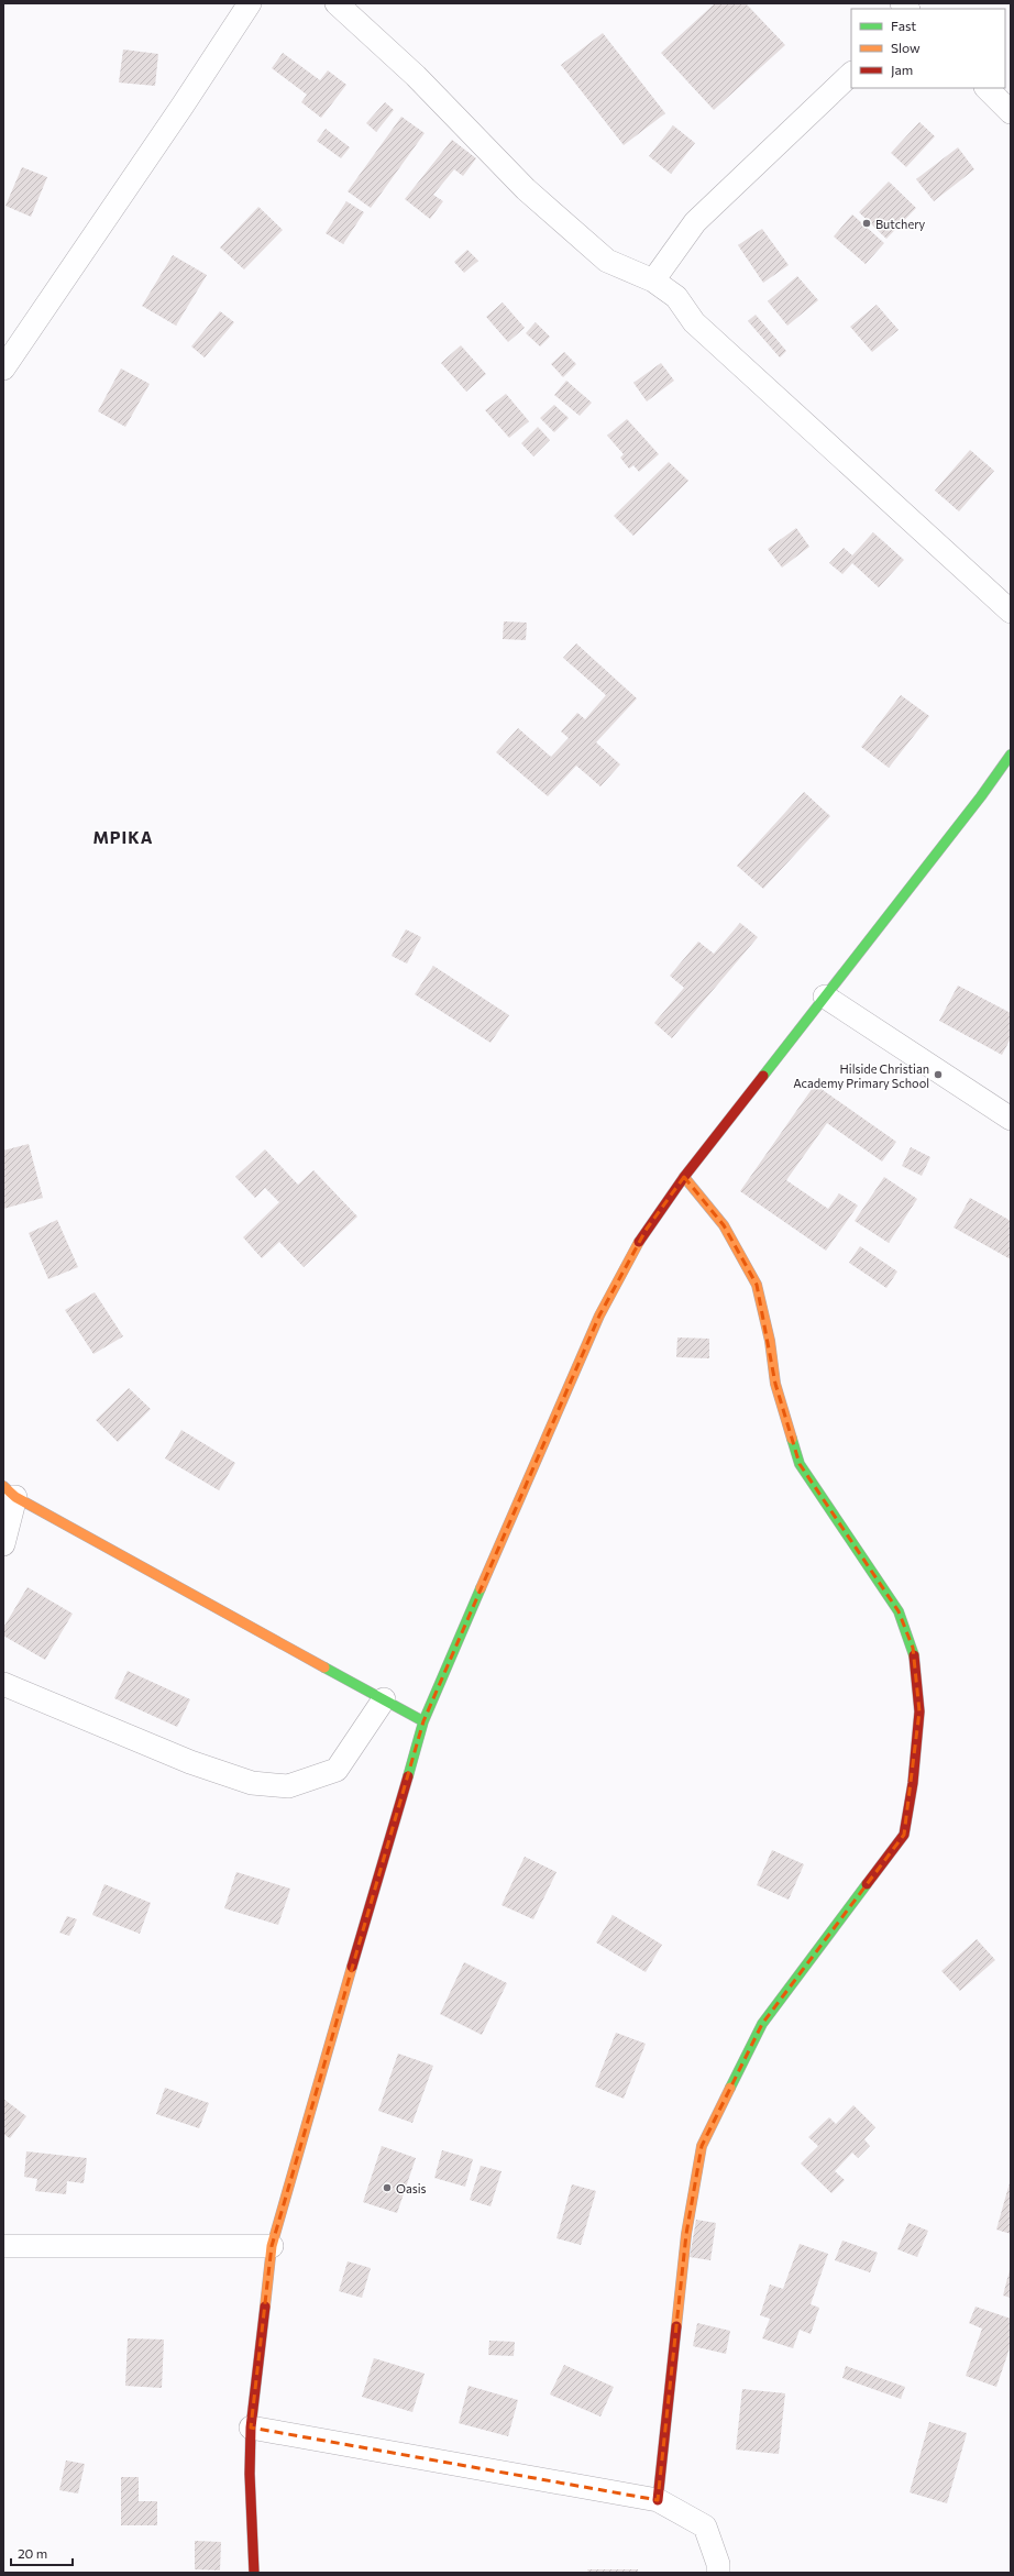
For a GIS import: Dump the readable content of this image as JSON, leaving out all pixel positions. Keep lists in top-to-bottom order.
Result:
{
  "districts": ["MPIKA"],
  "places": ["Butchery", "Hilside Christian Academy Primary School", "Oasis"],
  "legend": ["Fast", "Slow", "Jam"],
  "scale_bar": "20 m"
}
